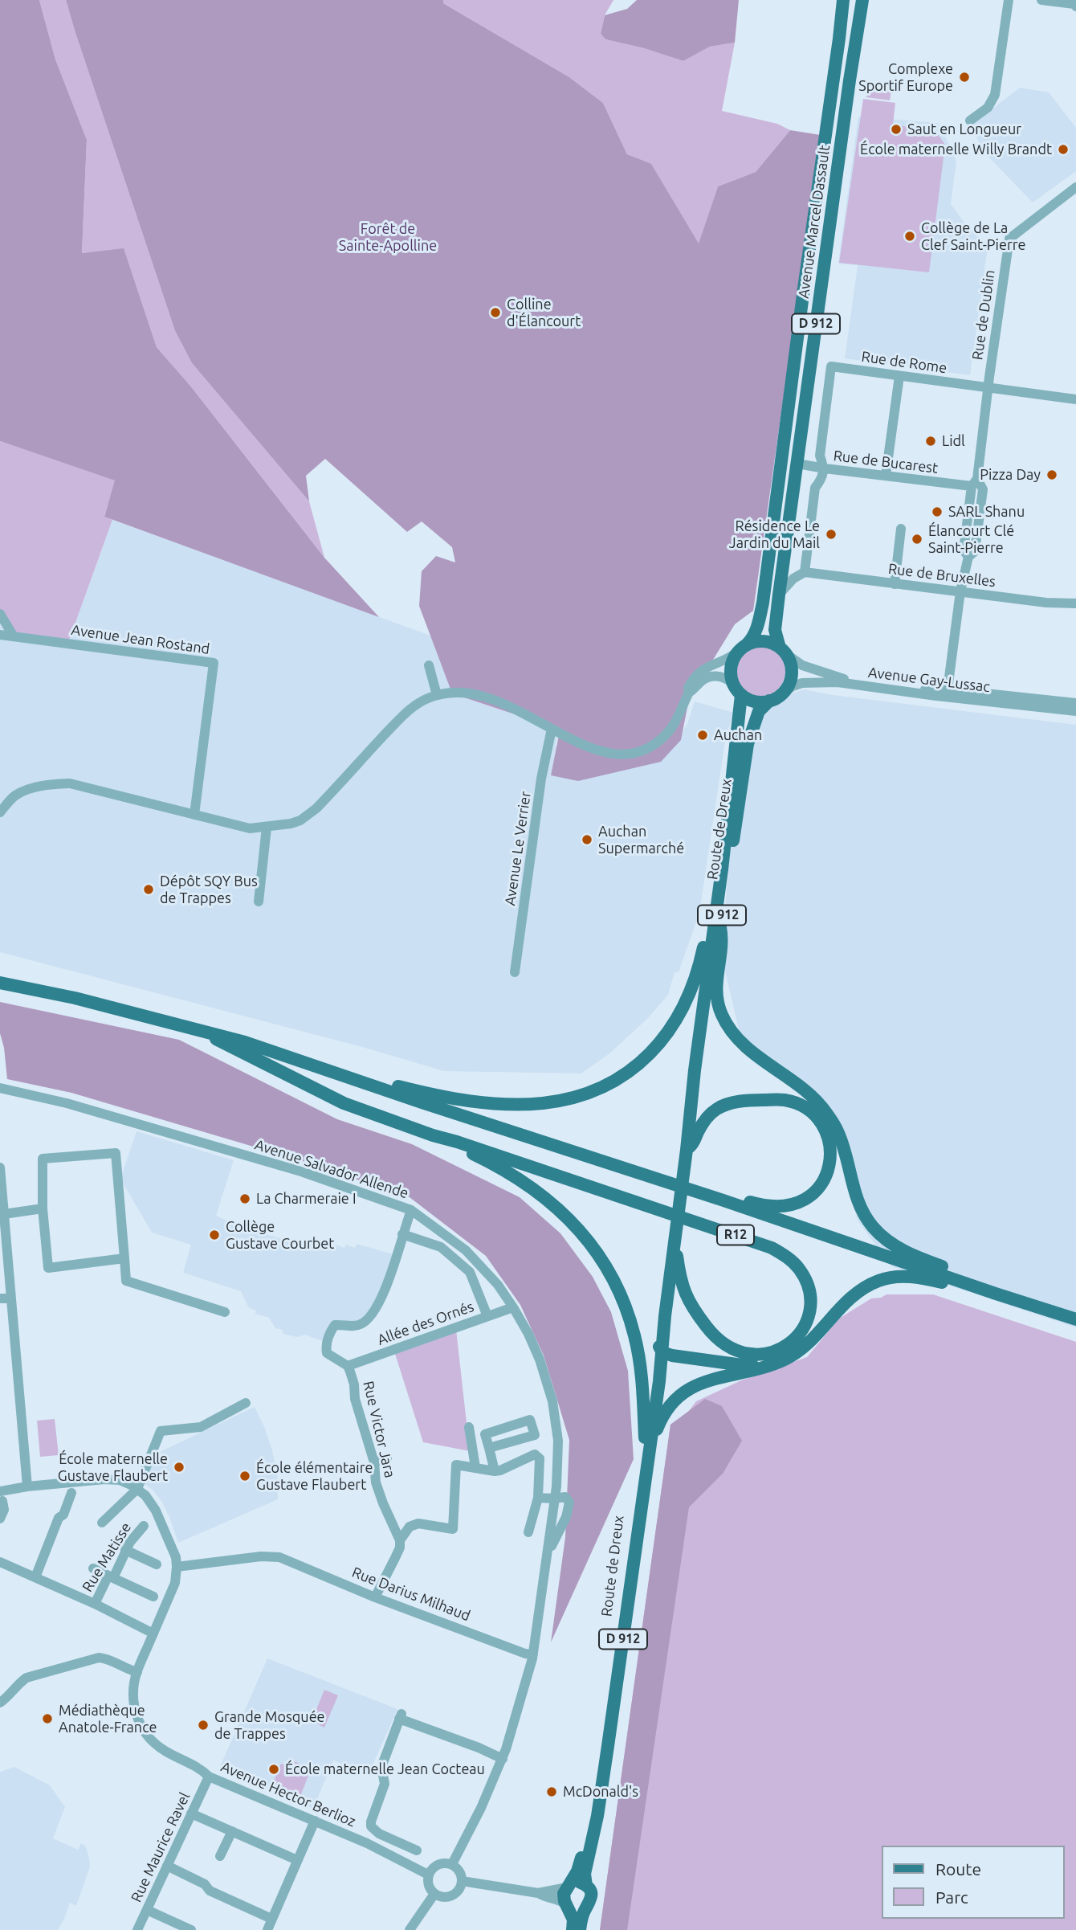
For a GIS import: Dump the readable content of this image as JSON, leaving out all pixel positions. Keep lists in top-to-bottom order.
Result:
{
  "streets": {
    "main road": [
      "Avenue Marcel Dassault",
      "D 912",
      "Route de Dreux",
      "R12"
    ],
    "street": [
      "Rue de Dublin",
      "Rue de Rome",
      "Rue de Bucarest",
      "Rue de Bruxelles",
      "Avenue Jean Rostand",
      "Avenue Gay-Lussac",
      "Avenue Le Verrier",
      "Avenue Salvador Allende",
      "Allée des Ornés",
      "Rue Victor Jara",
      "Rue Matisse",
      "Rue Darius Milhaud",
      "Avenue Hector Berlioz",
      "Rue Maurice Ravel"
    ]
  },
  "crossings": [
    ["Avenue Marcel Dassault", "Rue de Bucarest"],
    ["Avenue Marcel Dassault", "Avenue Gay-Lussac"],
    ["Avenue Marcel Dassault", "Route de Dreux"],
    ["Rue de Dublin", "Rue de Rome"],
    ["Rue de Dublin", "Rue de Bucarest"],
    ["Rue de Dublin", "Rue de Bruxelles"],
    ["Rue de Dublin", "Avenue Gay-Lussac"],
    ["Rue de Rome", "Rue de Bucarest"],
    ["Avenue Gay-Lussac", "Route de Dreux"],
    ["Route de Dreux", "R12"],
    ["Avenue Salvador Allende", "Allée des Ornés"],
    ["Avenue Salvador Allende", "Rue Victor Jara"],
    ["Avenue Salvador Allende", "Rue Darius Milhaud"],
    ["Avenue Salvador Allende", "Avenue Hector Berlioz"],
    ["Allée des Ornés", "Rue Victor Jara"],
    ["Rue Darius Milhaud", "Avenue Hector Berlioz"],
    ["Avenue Hector Berlioz", "Rue Maurice Ravel"]
  ],
  "parks": ["Forêt de Sainte-Apolline"],
  "places": [
    "Complexe Sportif Europe",
    "Saut en Longueur",
    "École maternelle Willy Brandt",
    "Collège de La Clef Saint-Pierre",
    "Colline d'Élancourt",
    "Lidl",
    "Pizza Day",
    "SARL Shanu",
    "Résidence Le Jardin du Mail",
    "Élancourt Clé Saint-Pierre",
    "Auchan",
    "Auchan Supermarché",
    "Dépôt SQY Bus de Trappes",
    "La Charmeraie I",
    "Collège Gustave Courbet",
    "École maternelle Gustave Flaubert",
    "École élémentaire Gustave Flaubert",
    "Médiathèque Anatole-France",
    "Grande Mosquée de Trappes",
    "École maternelle Jean Cocteau",
    "McDonald's"
  ],
  "legend": ["Route", "Parc"]
}
